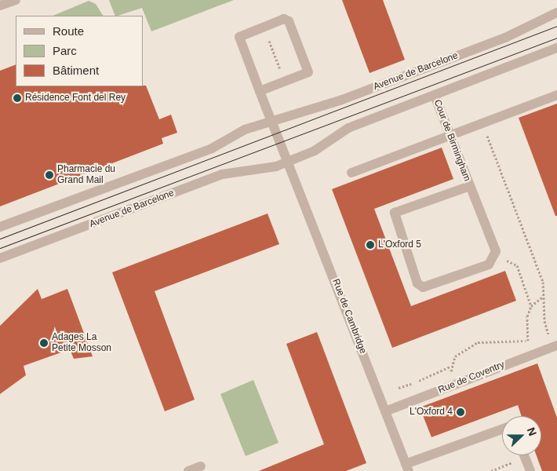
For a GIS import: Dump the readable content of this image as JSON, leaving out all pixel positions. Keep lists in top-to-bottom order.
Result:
{
  "streets": {
    "street": [
      "Avenue de Barcelone",
      "Cour de Birmingham",
      "Rue de Cambridge",
      "Rue de Coventry"
    ]
  },
  "crossings": [
    ["Avenue de Barcelone", "Cour de Birmingham"],
    ["Avenue de Barcelone", "Rue de Cambridge"],
    ["Rue de Cambridge", "Rue de Coventry"]
  ],
  "places": [
    "Résidence Font del Rey",
    "Pharmacie du Grand Mail",
    "L'Oxford 5",
    "Adages La Petite Mosson",
    "L'Oxford 4"
  ],
  "legend": ["Route", "Parc", "Bâtiment"],
  "north": "right"
}
